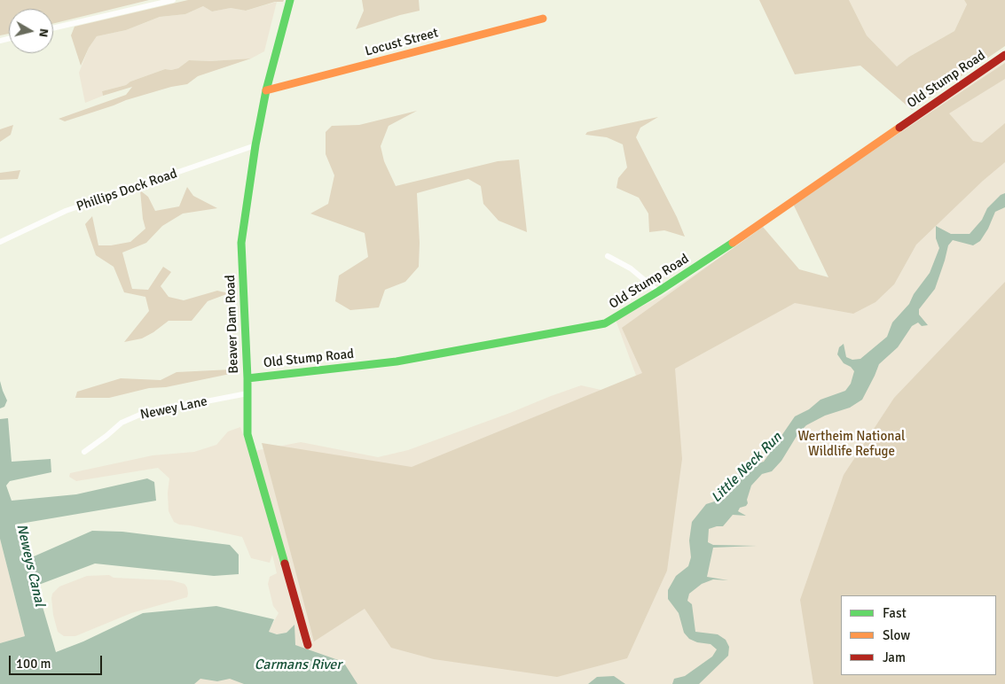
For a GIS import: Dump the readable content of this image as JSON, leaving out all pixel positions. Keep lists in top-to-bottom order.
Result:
{
  "streets": {
    "street": [
      "Locust Street",
      "Old Stump Road",
      "Phillips Dock Road",
      "Beaver Dam Road",
      "Newey Lane"
    ]
  },
  "crossings": [
    ["Locust Street", "Beaver Dam Road"],
    ["Old Stump Road", "Beaver Dam Road"],
    ["Phillips Dock Road", "Beaver Dam Road"],
    ["Beaver Dam Road", "Newey Lane"]
  ],
  "water": ["Little Neck Run", "Neweys Canal", "Carmans River"],
  "parks": ["Wertheim National Wildlife Refuge"],
  "legend": ["Fast", "Slow", "Jam"],
  "scale_bar": "100 m",
  "north": "right"
}
